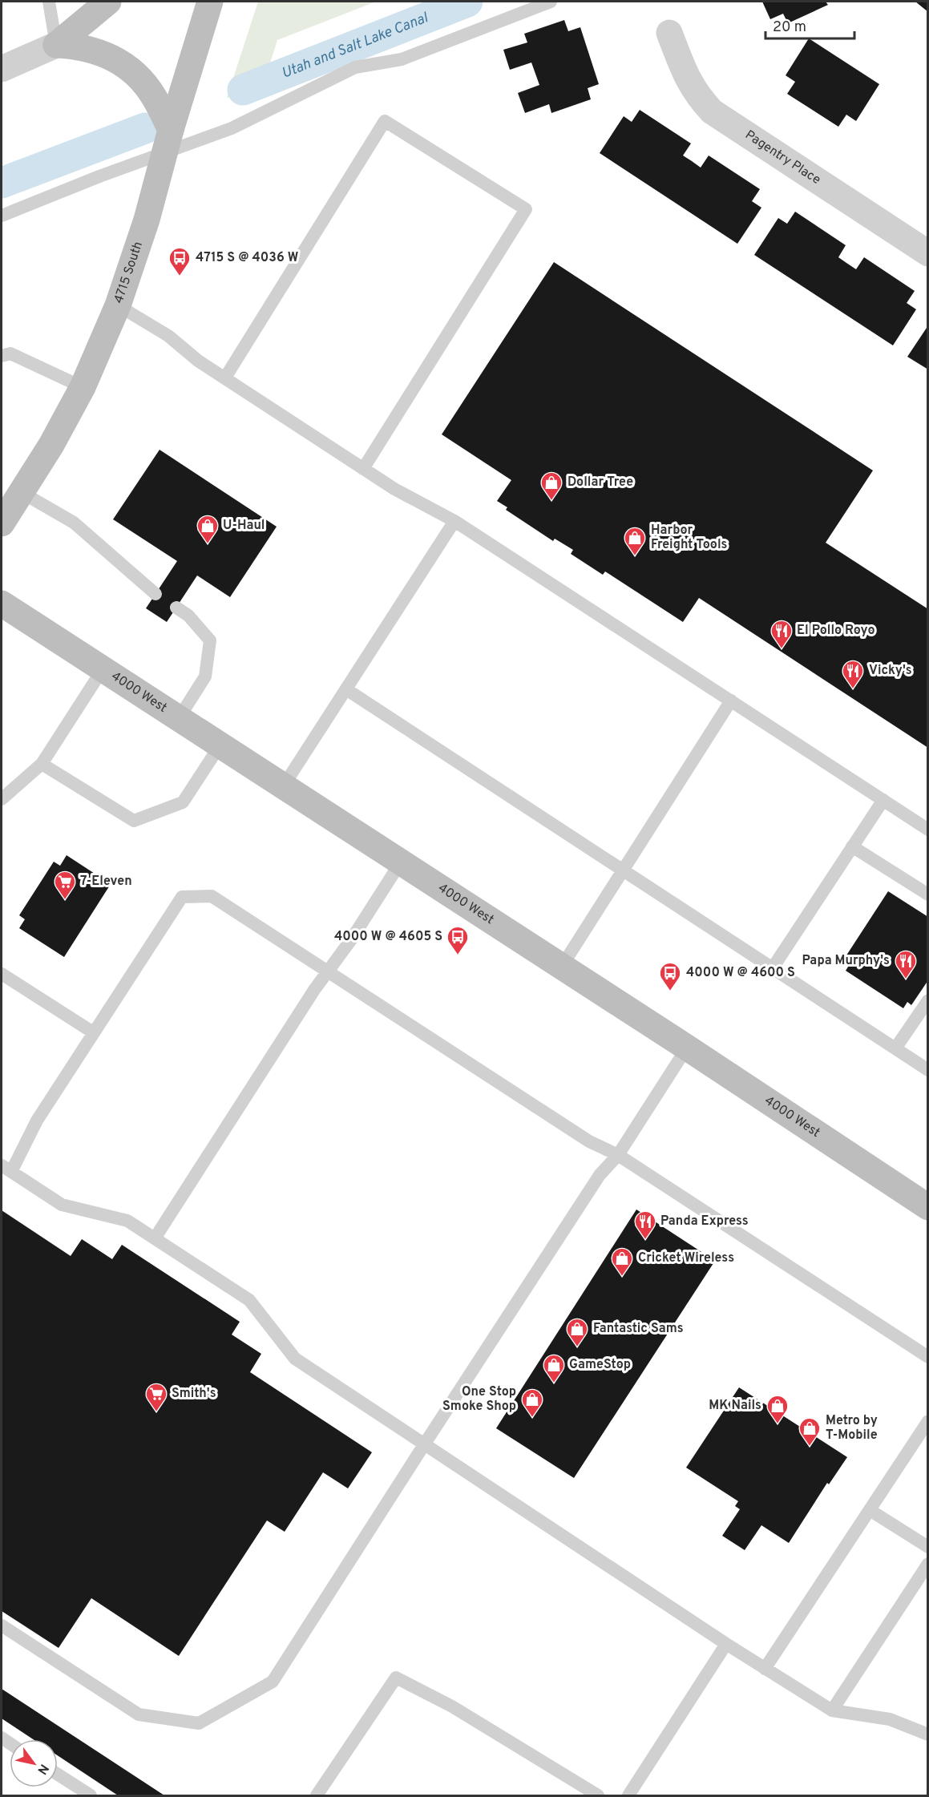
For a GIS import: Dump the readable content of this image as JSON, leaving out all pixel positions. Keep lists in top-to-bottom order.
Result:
{
  "streets": {
    "street": ["Pagentry Place", "4715 South", "4000 West"]
  },
  "water": ["Utah and Salt Lake Canal"],
  "places": {
    "bus stop": ["4715 S @ 4036 W", "4000 W @ 4605 S", "4000 W @ 4600 S"],
    "shop": [
      "Dollar Tree",
      "U-Haul",
      "Harbor Freight Tools",
      "Cricket Wireless",
      "Fantastic Sams",
      "GameStop",
      "One Stop Smoke Shop",
      "MK Nails",
      "Metro by T-Mobile"
    ],
    "restaurant": [
      "El Pollo Royo",
      "Vicky's",
      "Papa Murphy's",
      "Panda Express"
    ],
    "supermarket": ["7-Eleven", "Smith's"]
  },
  "scale_bar": "20 m",
  "north": "bottom right"
}
